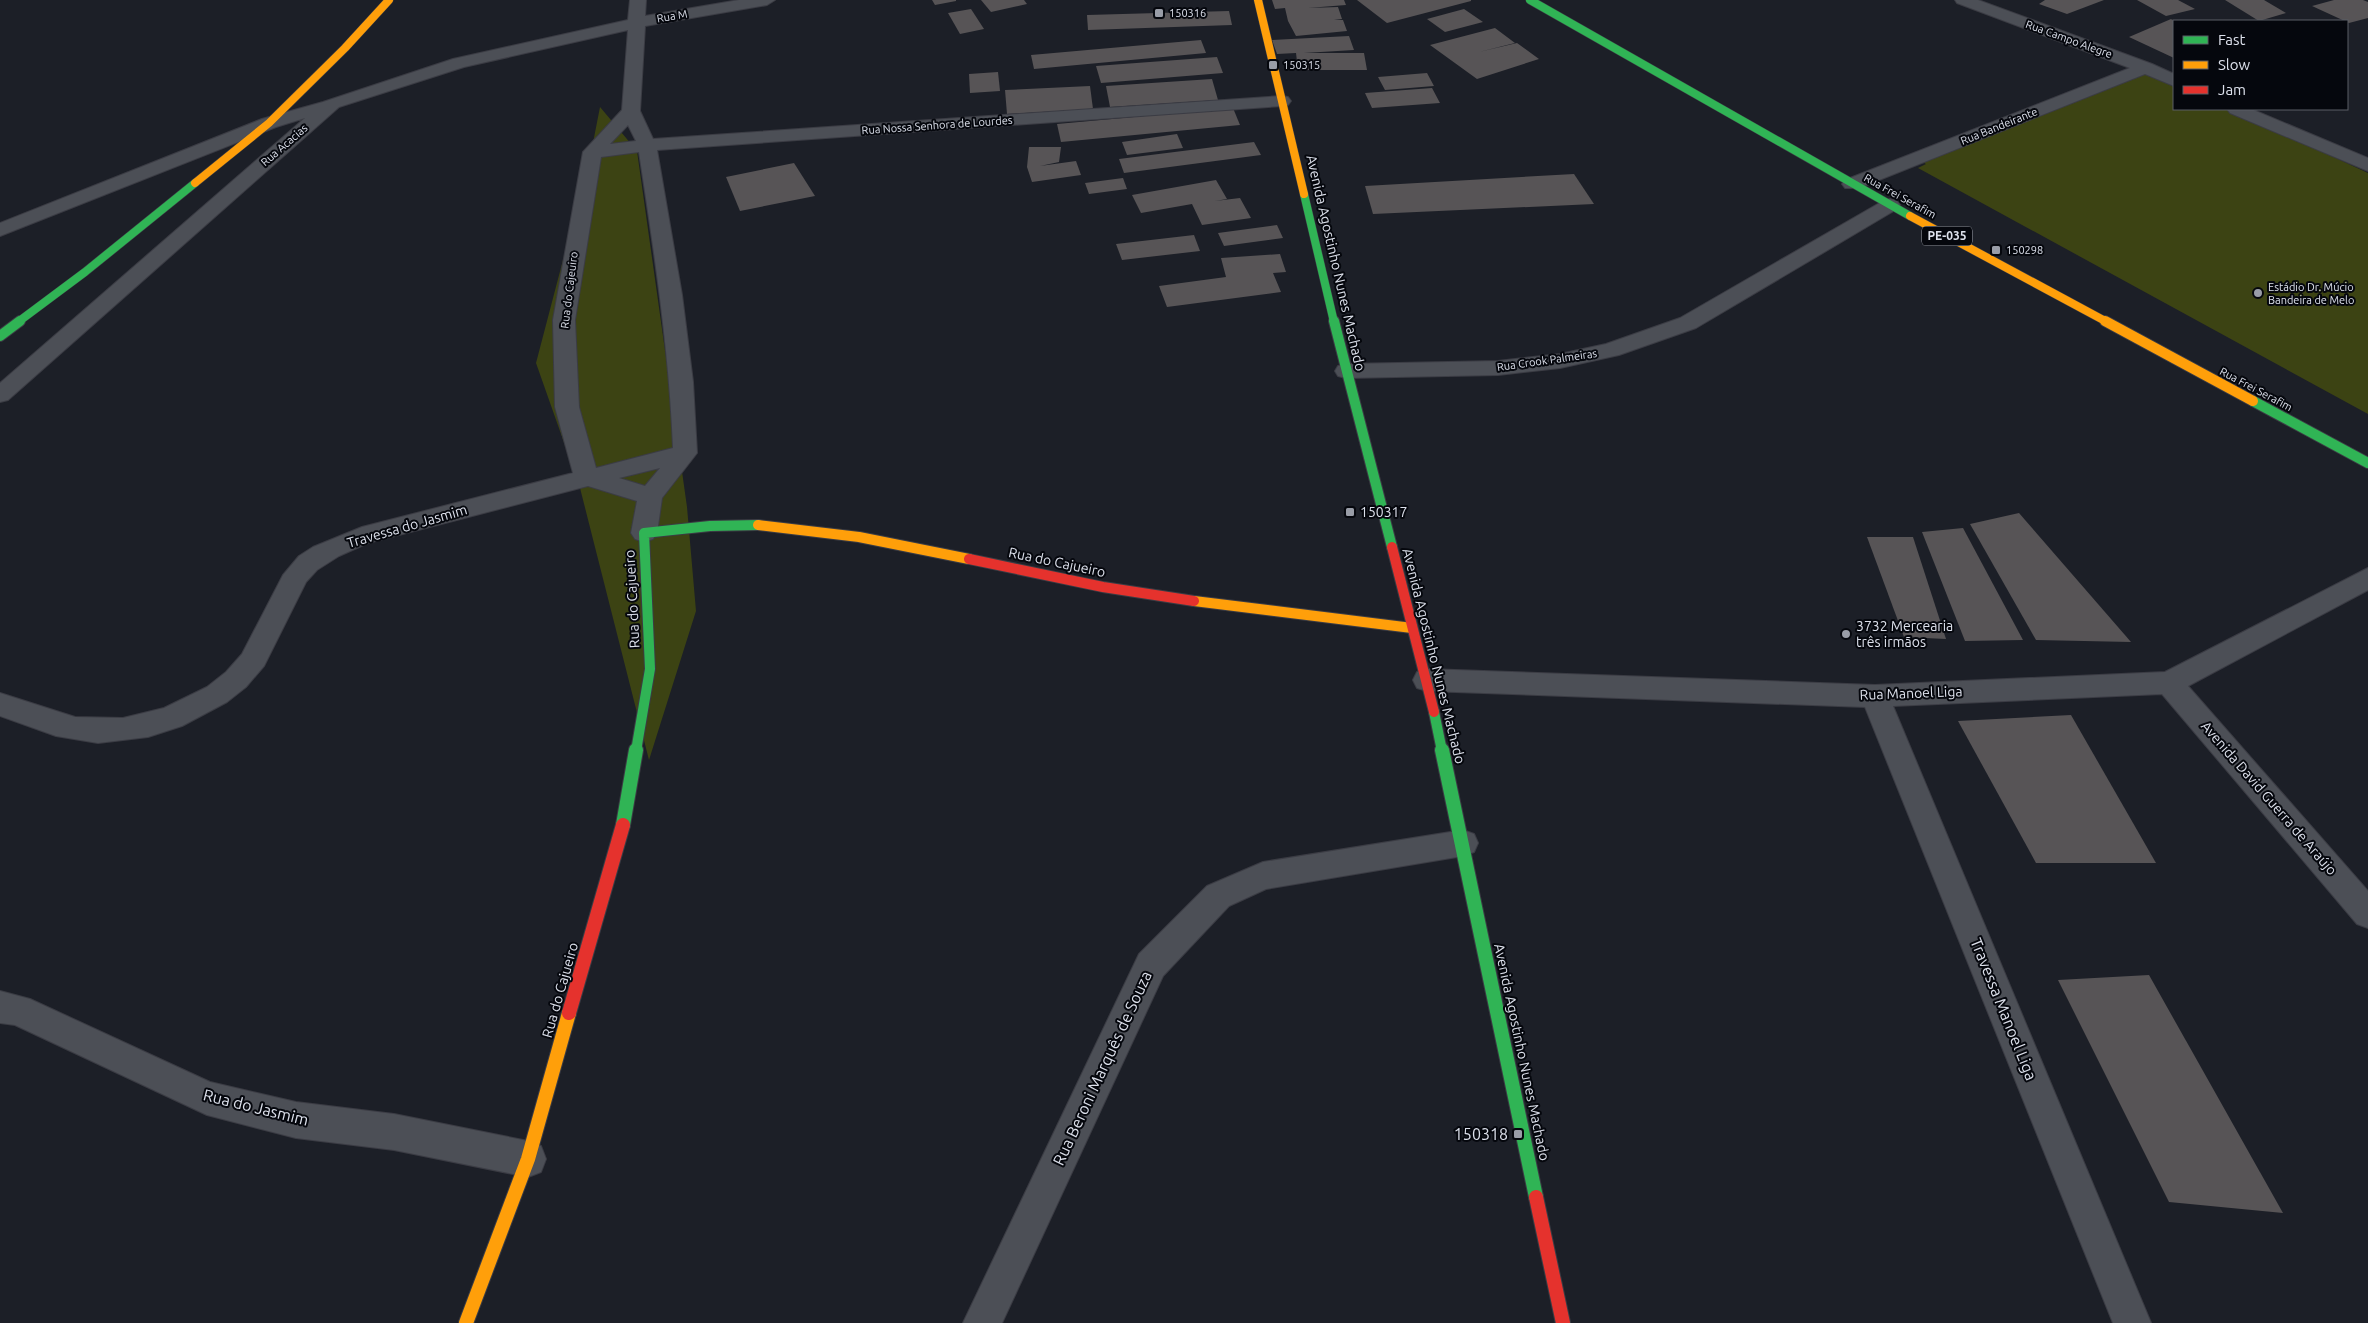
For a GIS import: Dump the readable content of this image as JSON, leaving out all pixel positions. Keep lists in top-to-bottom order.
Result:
{
  "streets": {
    "street": [
      "Rua M",
      "Rua Campo Alegre",
      "Rua Nossa Senhora de Lourdes",
      "Rua Bandeirante",
      "Rua Acacias",
      "Rua Frei Serafim",
      "PE-035",
      "Avenida Agostinho Nunes Machado",
      "Rua do Cajeuiro",
      "Rua Crook Palmeiras",
      "Travessa do Jasmim",
      "Rua do Cajueiro",
      "Rua Manoel Liga",
      "Avenida David Guerra de Araújo",
      "Travessa Manoel Liga",
      "Rua Beroni Marquês de Souza",
      "Rua do Jasmim"
    ]
  },
  "crossings": [
    ["Rua M", "Rua Acacias"],
    ["Rua Campo Alegre", "Rua Bandeirante"],
    ["Rua Nossa Senhora de Lourdes", "Avenida Agostinho Nunes Machado"],
    ["Rua Nossa Senhora de Lourdes", "Rua do Cajeuiro"],
    ["Rua Bandeirante", "Rua Frei Serafim"],
    ["Rua Frei Serafim", "Rua Crook Palmeiras"],
    ["Avenida Agostinho Nunes Machado", "Rua Crook Palmeiras"],
    ["Avenida Agostinho Nunes Machado", "Rua do Cajueiro"],
    ["Avenida Agostinho Nunes Machado", "Rua Manoel Liga"],
    ["Avenida Agostinho Nunes Machado", "Rua Beroni Marquês de Souza"],
    ["Rua do Cajeuiro", "Travessa do Jasmim"],
    ["Rua do Cajueiro", "Rua do Jasmim"],
    ["Rua Manoel Liga", "Avenida David Guerra de Araújo"],
    ["Rua Manoel Liga", "Travessa Manoel Liga"]
  ],
  "places": {
    "transit": [
      "150316",
      "150315",
      "150298",
      "150317",
      "150318"
    ],
    "other": ["Estádio Dr. Múcio Bandeira de Melo", "3732 Mercearia três irmãos"]
  },
  "legend": ["Fast", "Slow", "Jam"]
}
